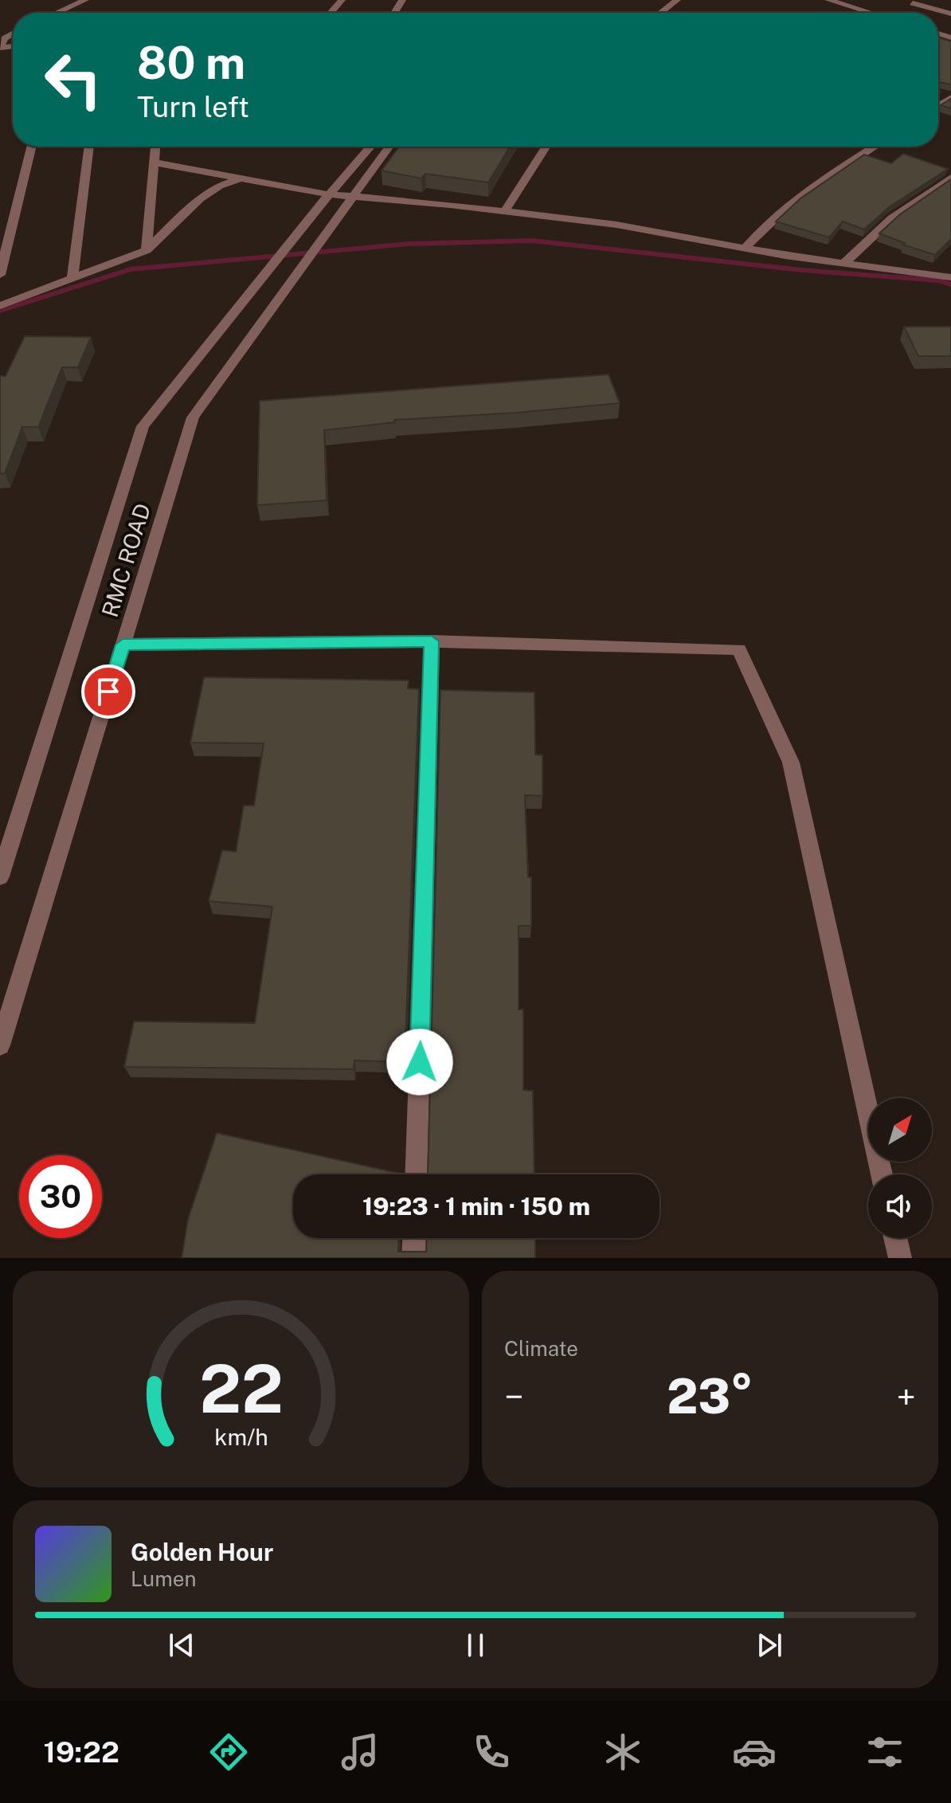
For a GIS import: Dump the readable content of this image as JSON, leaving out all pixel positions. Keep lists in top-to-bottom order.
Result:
{
  "streets": {
    "street": ["RMC ROAD"]
  },
  "north": "top right",
  "page": {
    "turn": ["80 m", "Turn left"],
    "limit": "30",
    "trip": "19:23 · 1 min · 150 m",
    "tile": "Climate",
    "heat": ["−", "23°", "+"],
    "song": ["Golden Hour", "Lumen"],
    "tabs": "19:22",
    "gauge": ["22", "km/h"]
  }
}
